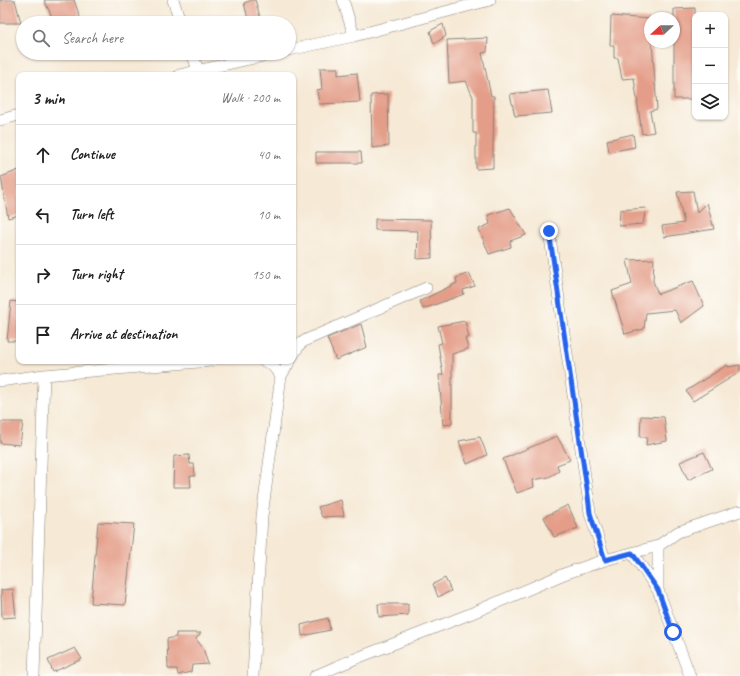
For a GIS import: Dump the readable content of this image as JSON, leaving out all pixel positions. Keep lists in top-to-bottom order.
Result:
{
  "north": "left",
  "page": {
    "map_buttons": ["+", "−"],
    "search": "Search here",
    "heading": ["3 min", "Walk · 200 m"],
    "list": [
      ["Continue", "40 m"],
      ["Turn left", "10 m"],
      ["Turn right", "150 m"],
      "Arrive at destination"
    ]
  }
}
